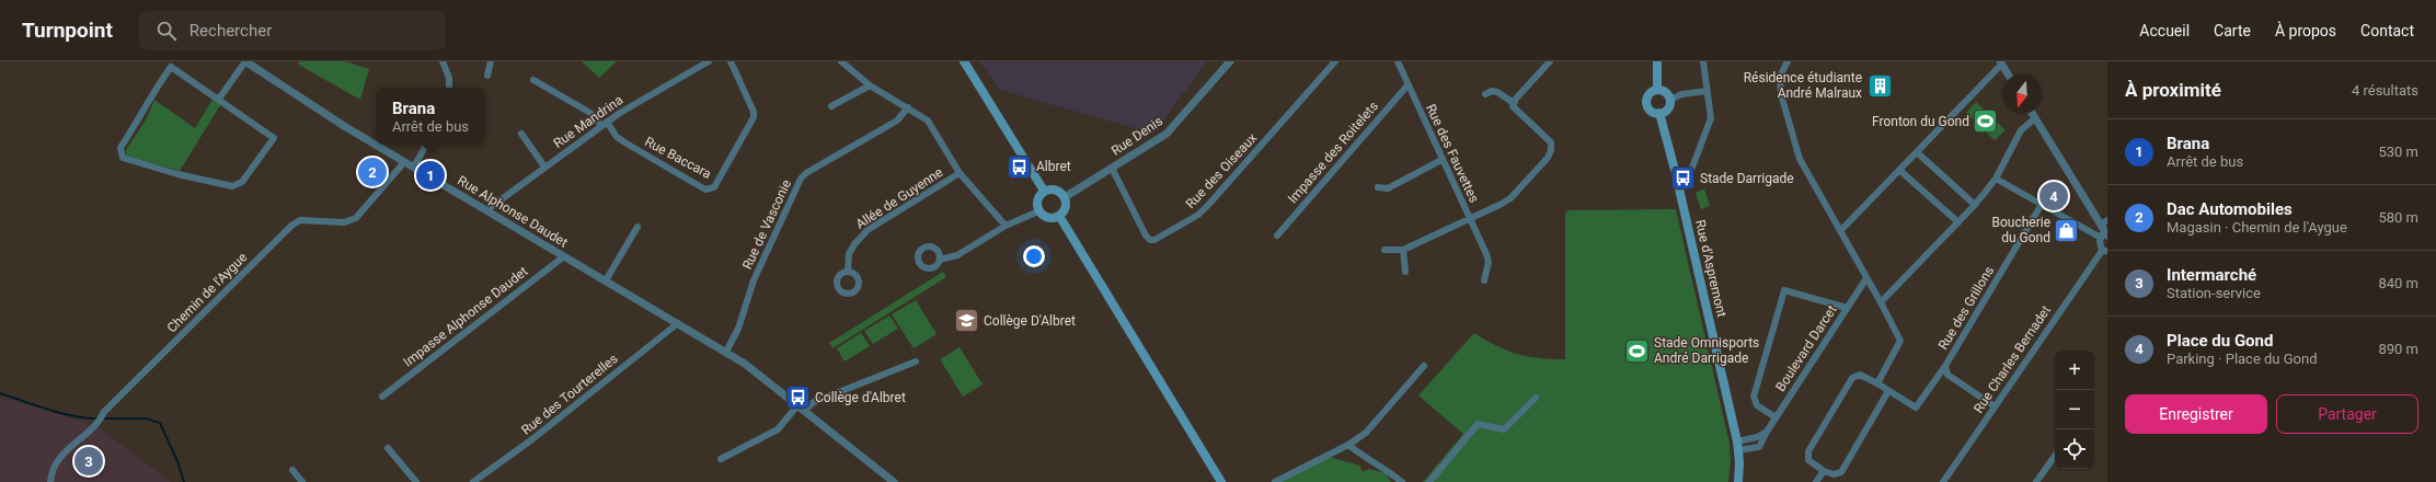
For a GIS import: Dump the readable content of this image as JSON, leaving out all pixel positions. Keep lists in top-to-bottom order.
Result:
{
  "streets": {
    "main road": ["Rue d'Aspremont"],
    "street": [
      "Rue Mandrina",
      "Rue Denis",
      "Impasse des Roitelets",
      "Rue des Fauvettes",
      "Rue Baccara",
      "Rue des Oiseaux",
      "Allée de Guyenne",
      "Rue Alphonse Daudet",
      "Rue de Vasconie",
      "Chemin de l'Aygue",
      "Rue des Grillons",
      "Impasse Alphonse Daudet",
      "Boulevard Darcet",
      "Rue Charles Bernadet",
      "Rue des Tourterelles"
    ]
  },
  "crossings": [
    ["Rue Mandrina", "Rue Baccara"],
    ["Rue Mandrina", "Rue Alphonse Daudet"],
    ["Rue Denis", "Rue des Oiseaux"],
    ["Impasse des Roitelets", "Rue des Fauvettes"],
    ["Rue Alphonse Daudet", "Rue de Vasconie"],
    ["Rue Alphonse Daudet", "Chemin de l'Aygue"],
    ["Rue Alphonse Daudet", "Impasse Alphonse Daudet"],
    ["Rue Alphonse Daudet", "Rue des Tourterelles"],
    ["Rue d'Aspremont", "Boulevard Darcet"],
    ["Rue des Grillons", "Rue Charles Bernadet"]
  ],
  "places": {
    "building": ["Résidence étudiante André Malraux"],
    "sports": ["Fronton du Gond", "Stade Omnisports André Darrigade"],
    "bus stop": ["Albret", "Stade Darrigade", "Collège d'Albret"],
    "shop": ["Boucherie du Gond"],
    "school or university": ["Collège D'Albret"]
  },
  "north": "bottom",
  "page": {
    "header": "Turnpoint",
    "search": "Rechercher",
    "nav": [
      "Accueil",
      "Carte",
      "À propos",
      "Contact"
    ],
    "heading": ["À proximité", "4 résultats"],
    "popup": ["Brana", "Arrêt de bus"],
    "list": [
      {
        "mark": "1",
        "name": "Brana",
        "note": "Arrêt de bus",
        "value": "530 m"
      },
      {
        "mark": "2",
        "name": "Dac Automobiles",
        "note": "Magasin · Chemin de l'Aygue",
        "value": "580 m"
      },
      {
        "mark": "3",
        "name": "Intermarché",
        "note": "Station-service",
        "value": "840 m"
      },
      {
        "mark": "4",
        "name": "Place du Gond",
        "note": "Parking · Place du Gond",
        "value": "890 m"
      }
    ],
    "pins": [
      "2",
      "1",
      "4",
      "3"
    ],
    "map_buttons": ["+", "−"],
    "buttons": ["Enregistrer", "Partager"]
  }
}
